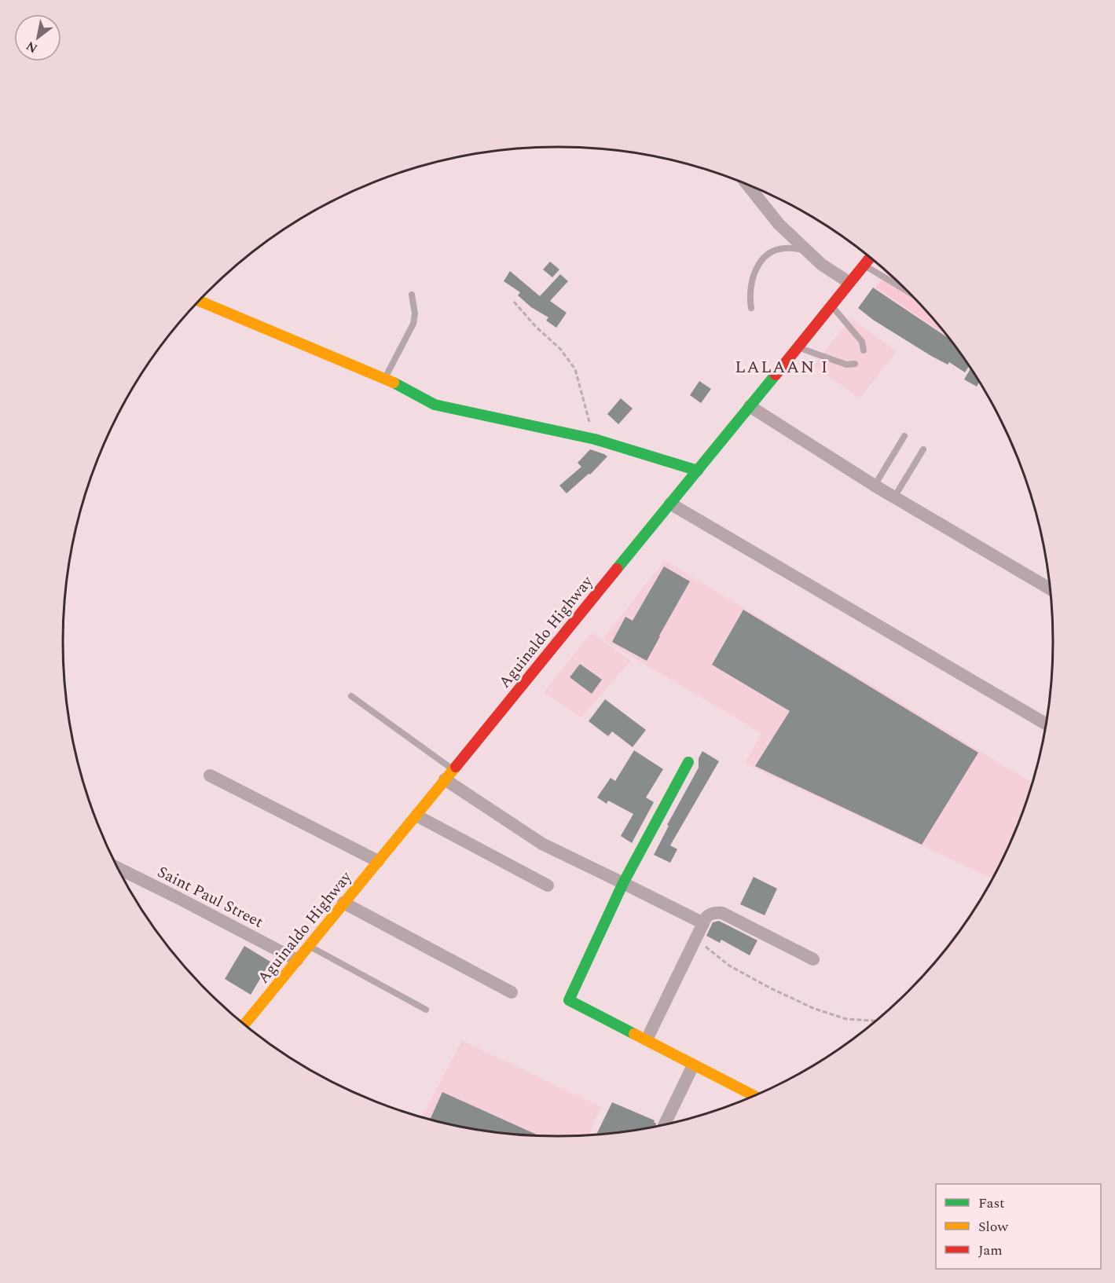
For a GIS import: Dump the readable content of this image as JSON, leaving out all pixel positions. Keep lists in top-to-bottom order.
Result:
{
  "streets": {
    "street": ["Aguinaldo Highway", "Saint Paul Street"]
  },
  "crossings": [
    ["Aguinaldo Highway", "Saint Paul Street"]
  ],
  "districts": ["LALAAN I"],
  "legend": ["Fast", "Slow", "Jam"],
  "north": "bottom left"
}
